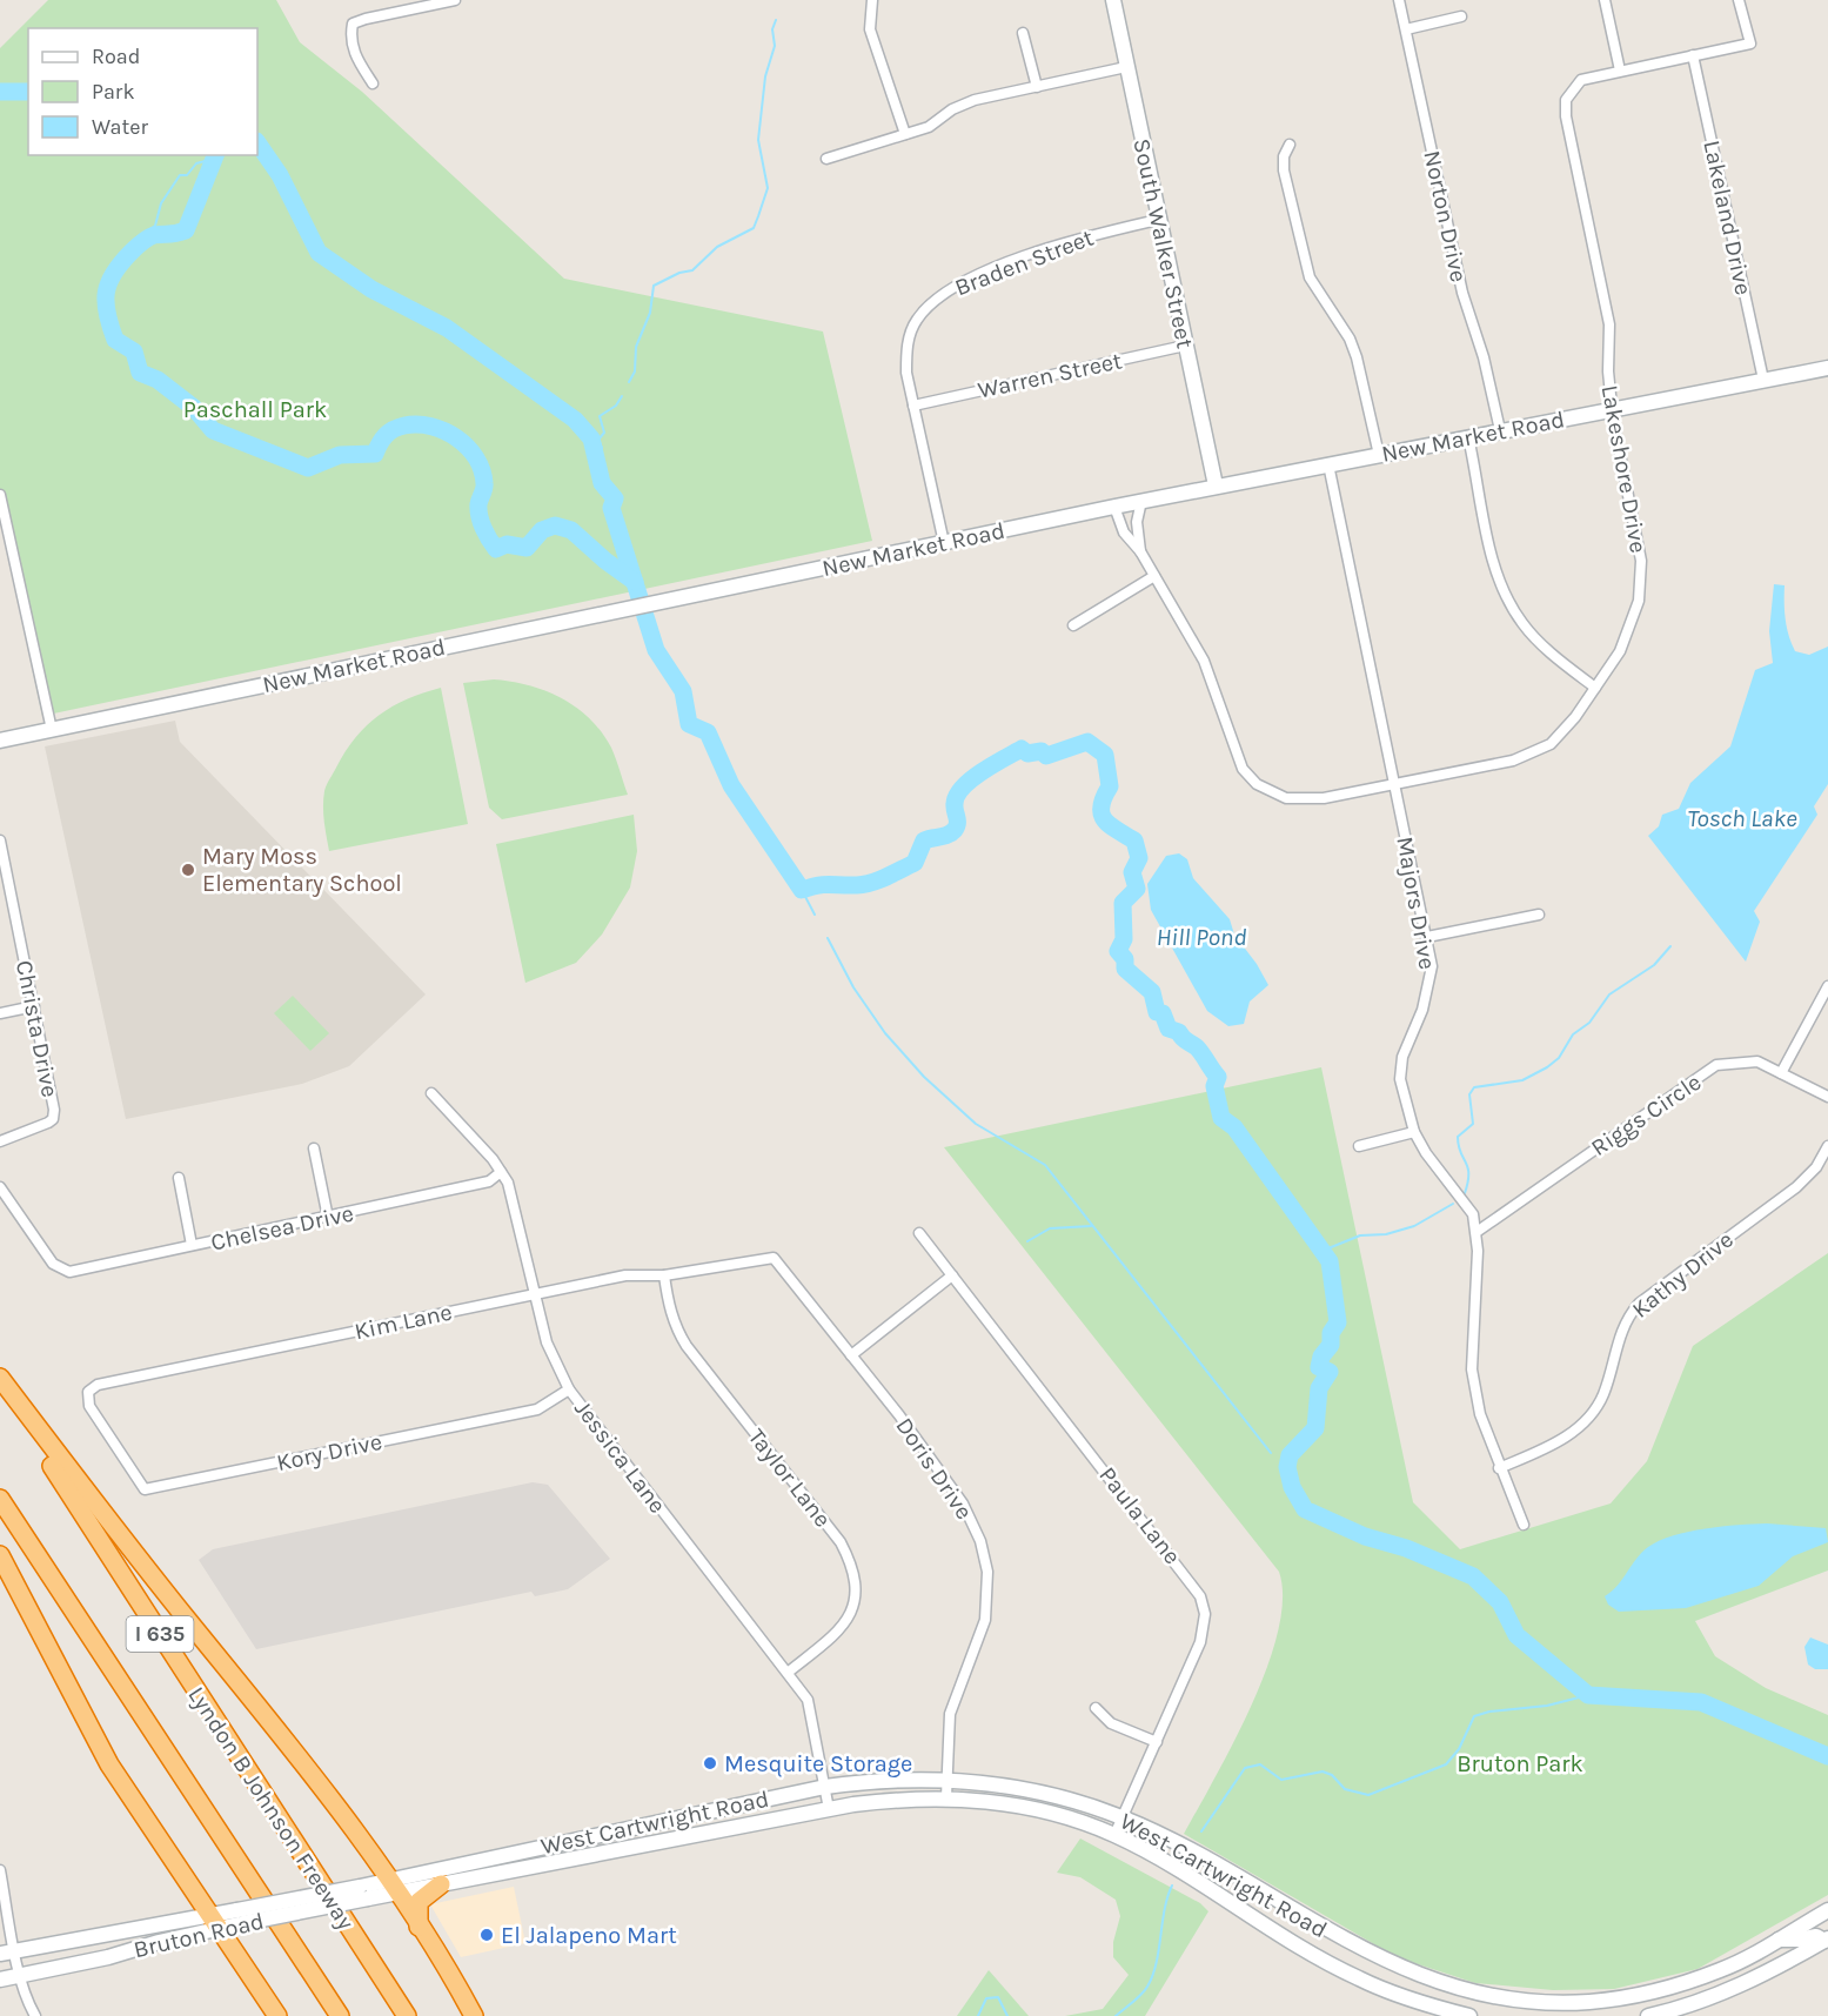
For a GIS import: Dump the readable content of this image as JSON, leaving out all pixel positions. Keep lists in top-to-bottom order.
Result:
{
  "streets": {
    "highway": ["I 635", "Lyndon B Johnson Freeway"],
    "main road": [
      "South Walker Street",
      "New Market Road",
      "West Cartwright Road",
      "Bruton Road"
    ],
    "street": [
      "Norton Drive",
      "Lakeland Drive",
      "Braden Street",
      "Warren Street",
      "Lakeshore Drive",
      "Majors Drive",
      "Christa Drive",
      "Riggs Circle",
      "Chelsea Drive",
      "Kathy Drive",
      "Kim Lane",
      "Kory Drive",
      "Jessica Lane",
      "Doris Drive",
      "Taylor Lane",
      "Paula Lane"
    ]
  },
  "crossings": [
    ["Norton Drive", "New Market Road"],
    ["Lakeland Drive", "New Market Road"],
    ["Lakeland Drive", "Lakeshore Drive"],
    ["South Walker Street", "Braden Street"],
    ["South Walker Street", "Warren Street"],
    ["South Walker Street", "New Market Road"],
    ["Braden Street", "Warren Street"],
    ["Braden Street", "New Market Road"],
    ["New Market Road", "Lakeshore Drive"],
    ["New Market Road", "Majors Drive"],
    ["Lakeshore Drive", "Majors Drive"],
    ["Majors Drive", "Riggs Circle"],
    ["Majors Drive", "Kathy Drive"],
    ["Chelsea Drive", "Jessica Lane"],
    ["Kim Lane", "Kory Drive"],
    ["Kim Lane", "Jessica Lane"],
    ["Kim Lane", "Doris Drive"],
    ["Kim Lane", "Taylor Lane"],
    ["Kory Drive", "Jessica Lane"],
    ["Jessica Lane", "Taylor Lane"],
    ["Jessica Lane", "West Cartwright Road"],
    ["Doris Drive", "West Cartwright Road"],
    ["Paula Lane", "West Cartwright Road"],
    ["West Cartwright Road", "Bruton Road"]
  ],
  "water": ["Tosch Lake", "Hill Pond"],
  "parks": ["Paschall Park", "Bruton Park"],
  "places": ["Mary Moss Elementary School", "Mesquite Storage", "El Jalapeno Mart"],
  "legend": ["Road", "Park", "Water"]
}
